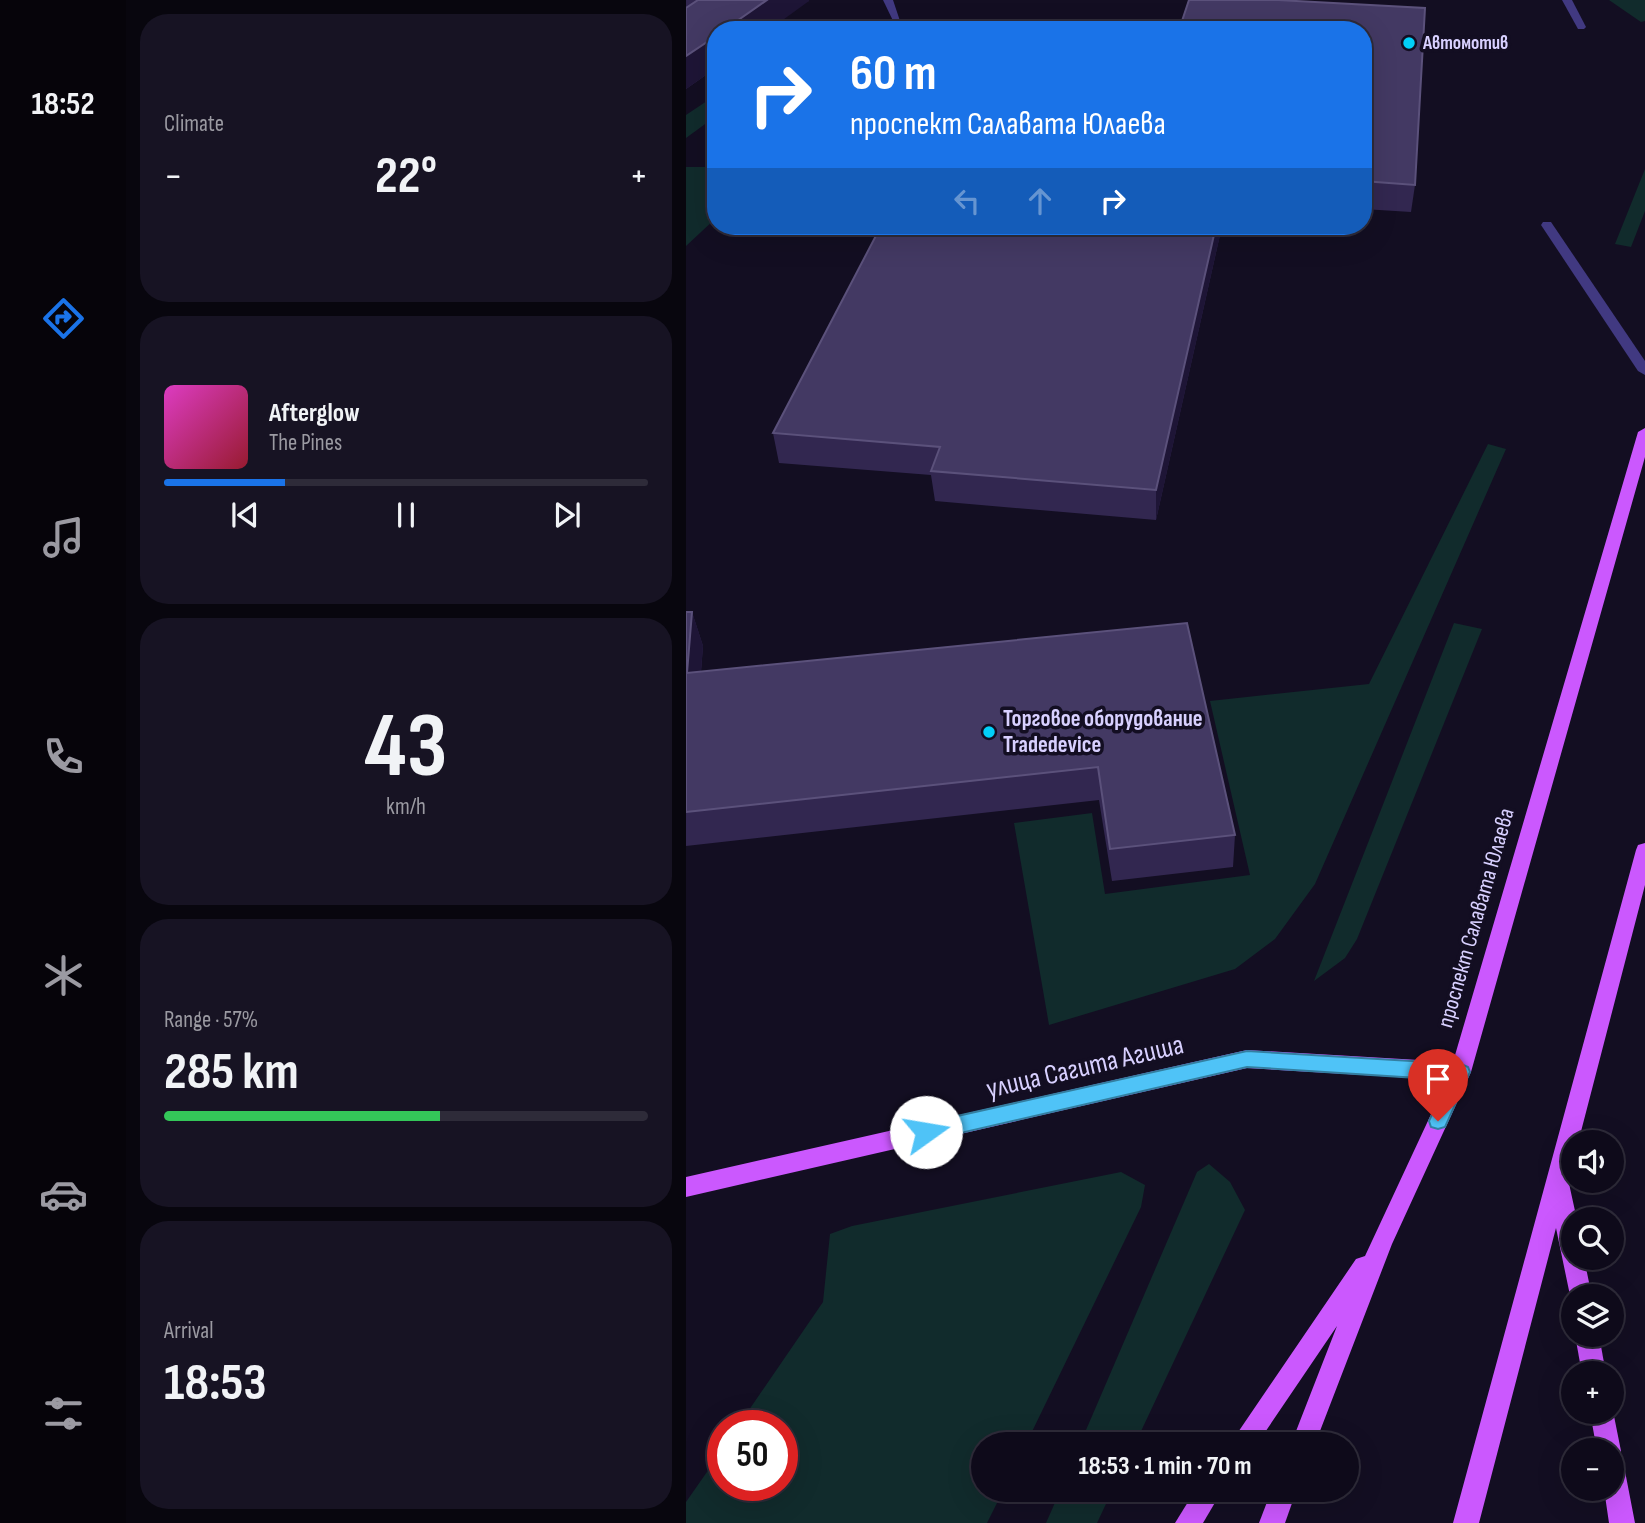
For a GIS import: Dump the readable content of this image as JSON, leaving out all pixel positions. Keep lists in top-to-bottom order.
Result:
{
  "streets": {
    "main road": ["проспект Салавата Юлаева", "улица Сагита Агиша"]
  },
  "crossings": [
    ["проспект Салавата Юлаева", "улица Сагита Агиша"]
  ],
  "places": ["Автомотив", "Торговое оборудование Tradedevice"],
  "page": {
    "tabs": "18:52",
    "tile": [
      "Climate",
      ["43", "km/h"],
      ["Range · 57%", "285 km"],
      ["Arrival", "18:53"]
    ],
    "turn": ["60 m", "проспект Салавата Юлаева"],
    "heat": ["−", "22°", "+"],
    "song": ["Afterglow", "The Pines"],
    "map_buttons": ["+", "−"],
    "limit": "50",
    "trip": "18:53 · 1 min · 70 m"
  }
}
